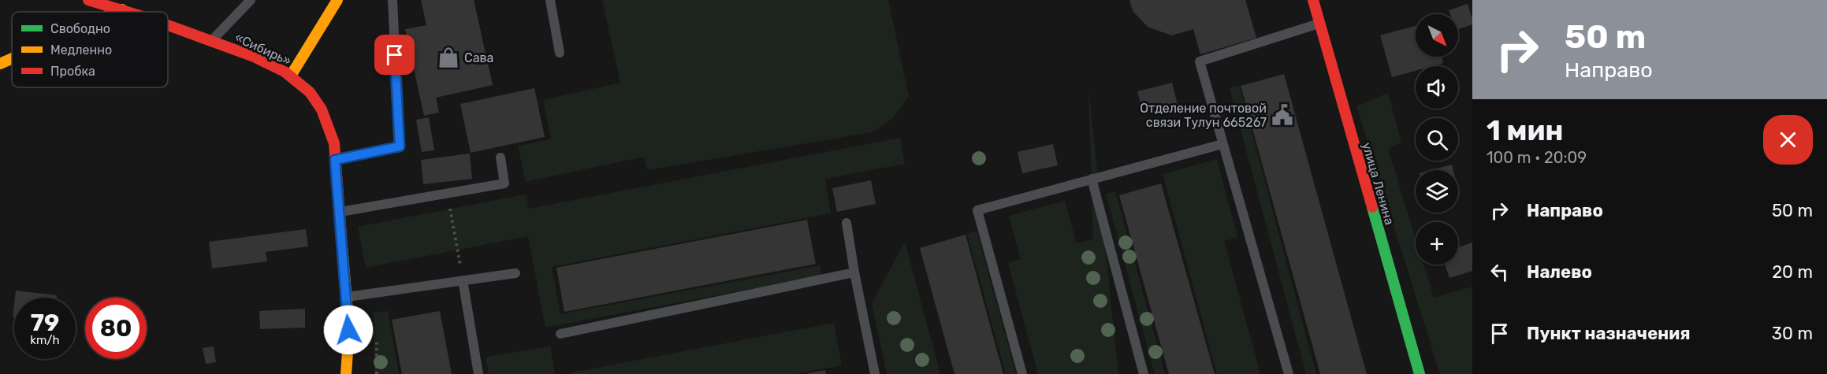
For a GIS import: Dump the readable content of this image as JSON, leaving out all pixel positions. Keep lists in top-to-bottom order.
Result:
{
  "streets": {
    "main road": ["«Сибирь»", "улица Ленина"]
  },
  "places": {
    "shop": ["Сава"],
    "public building": ["Отделение почтовой связи Тулун 665267"]
  },
  "legend": ["Свободно", "Медленно", "Пробка"],
  "north": "bottom right",
  "page": {
    "turn": ["50 m", "Направо"],
    "map_buttons": "+",
    "heading": ["1 мин", "100 m · 20:09"],
    "list": [
      {
        "name": "Направо",
        "value": "50 m"
      },
      {
        "name": "Налево",
        "value": "20 m"
      },
      {
        "name": "Пункт назначения",
        "value": "30 m"
      }
    ],
    "speed": "79 km/h",
    "limit": "80"
  }
}
